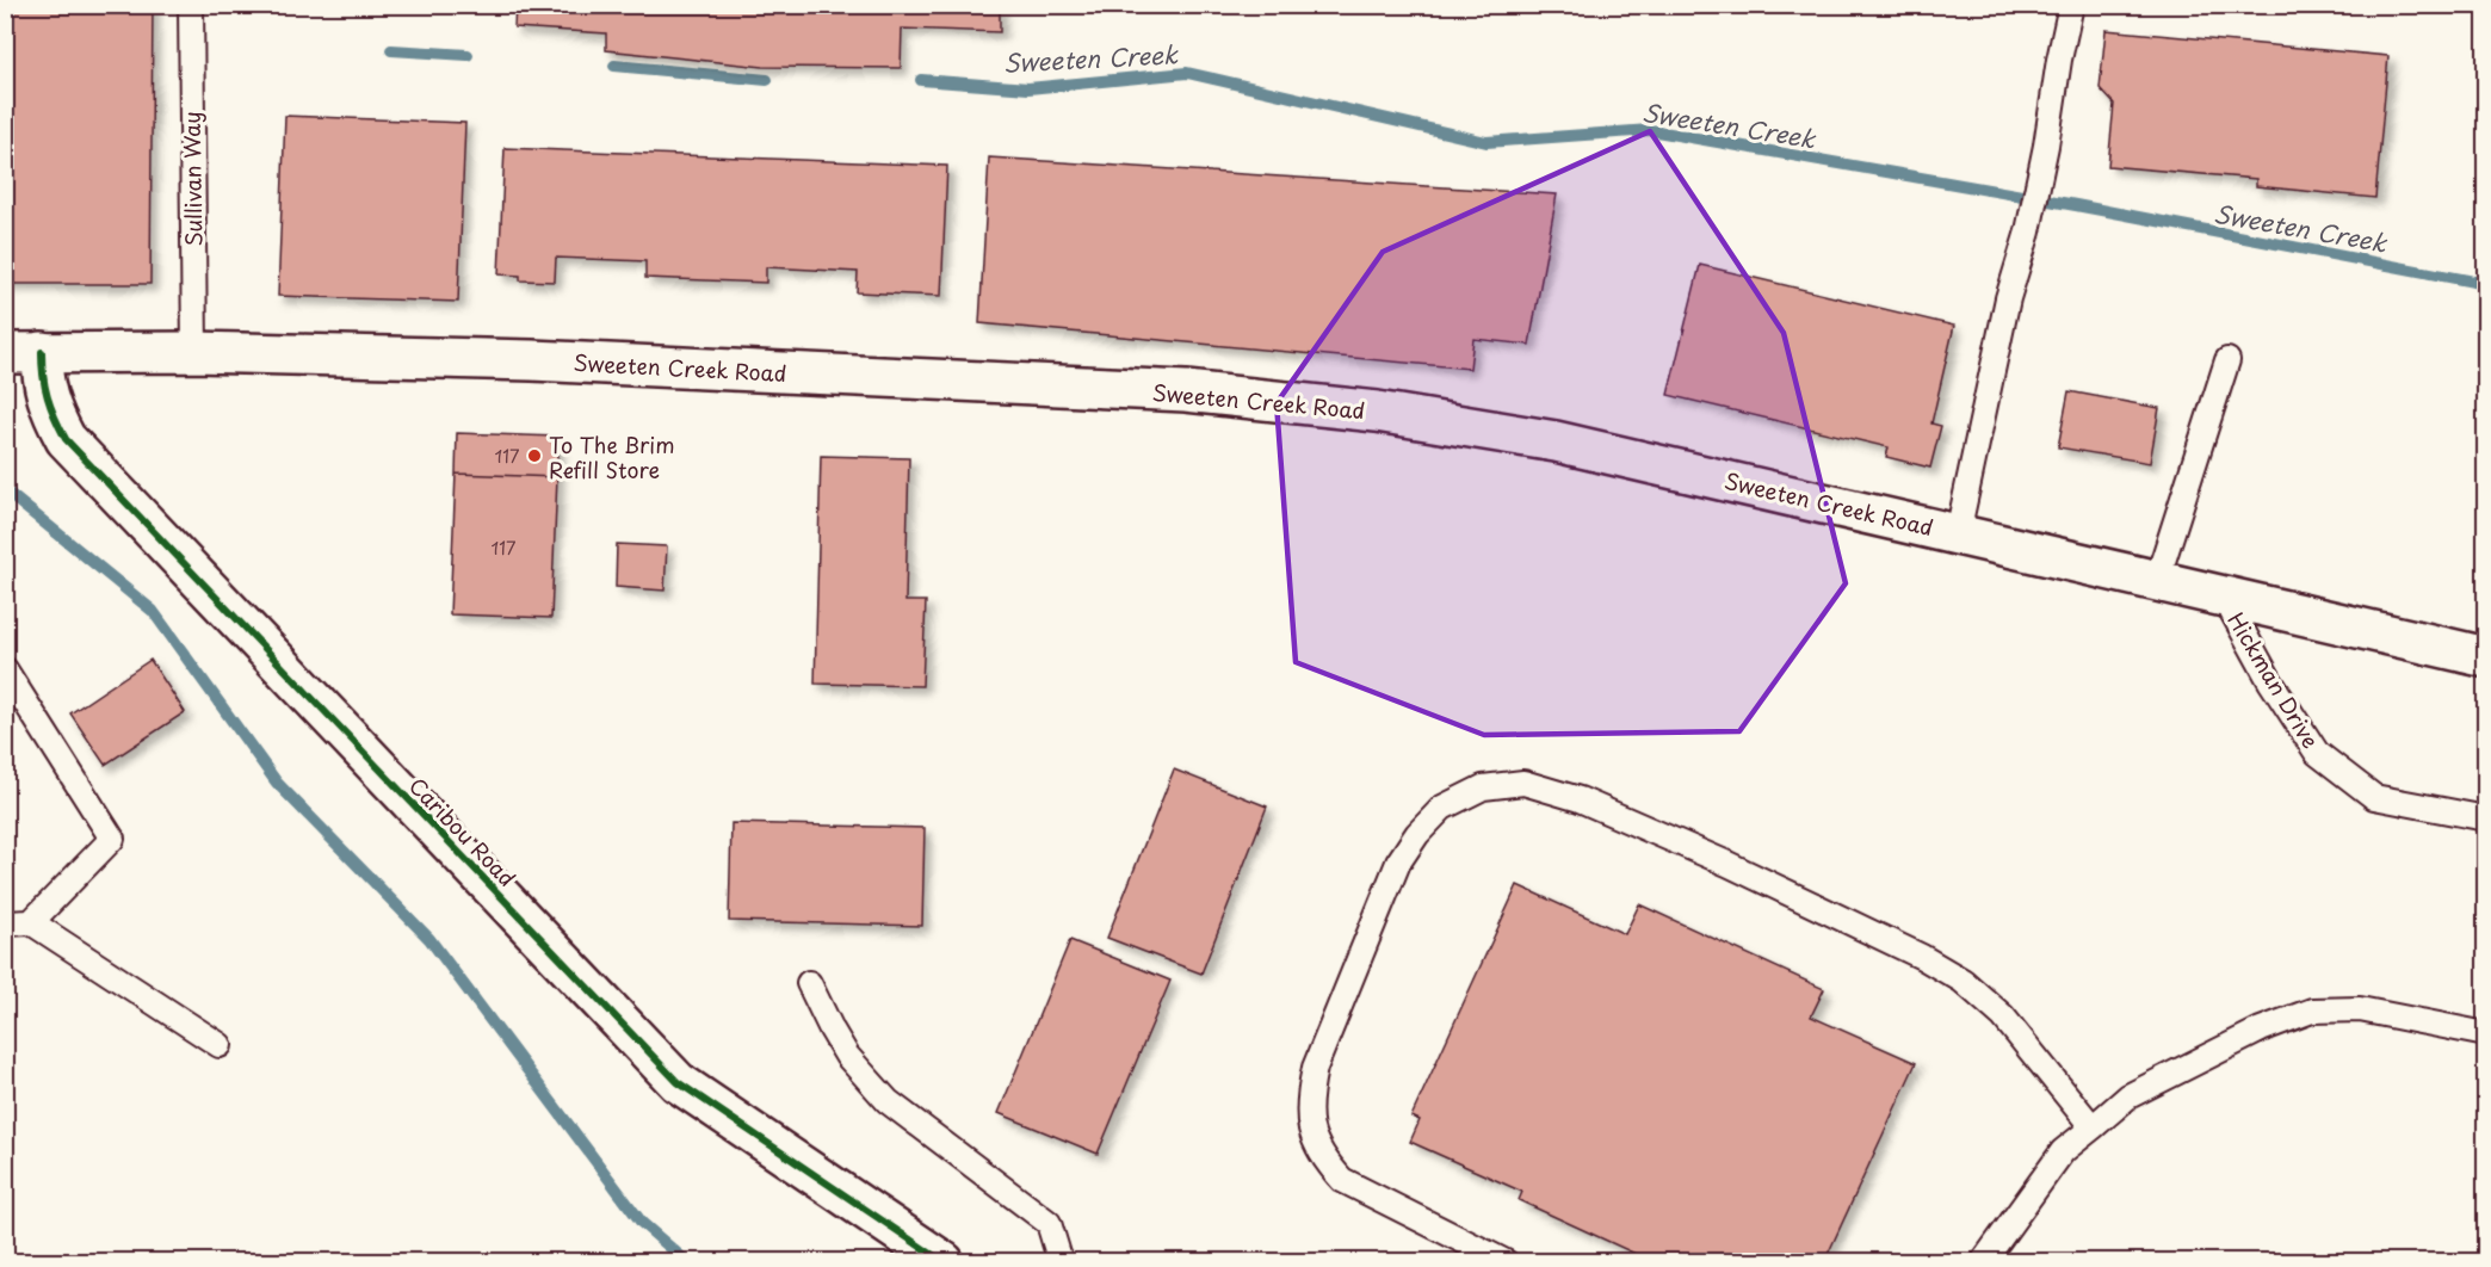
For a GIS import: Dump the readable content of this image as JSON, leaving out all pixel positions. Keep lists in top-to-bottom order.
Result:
{
  "streets": {
    "main road": ["Sweeten Creek Road", "Caribou Road"],
    "lane": ["Sullivan Way", "Hickman Drive"]
  },
  "crossings": [
    ["Sullivan Way", "Sweeten Creek Road"],
    ["Sweeten Creek Road", "Hickman Drive"],
    ["Sweeten Creek Road", "Caribou Road"]
  ],
  "water": ["Sweeten Creek"],
  "places": ["To The Brim Refill Store"],
  "house_numbers": ["117", "117"]
}
